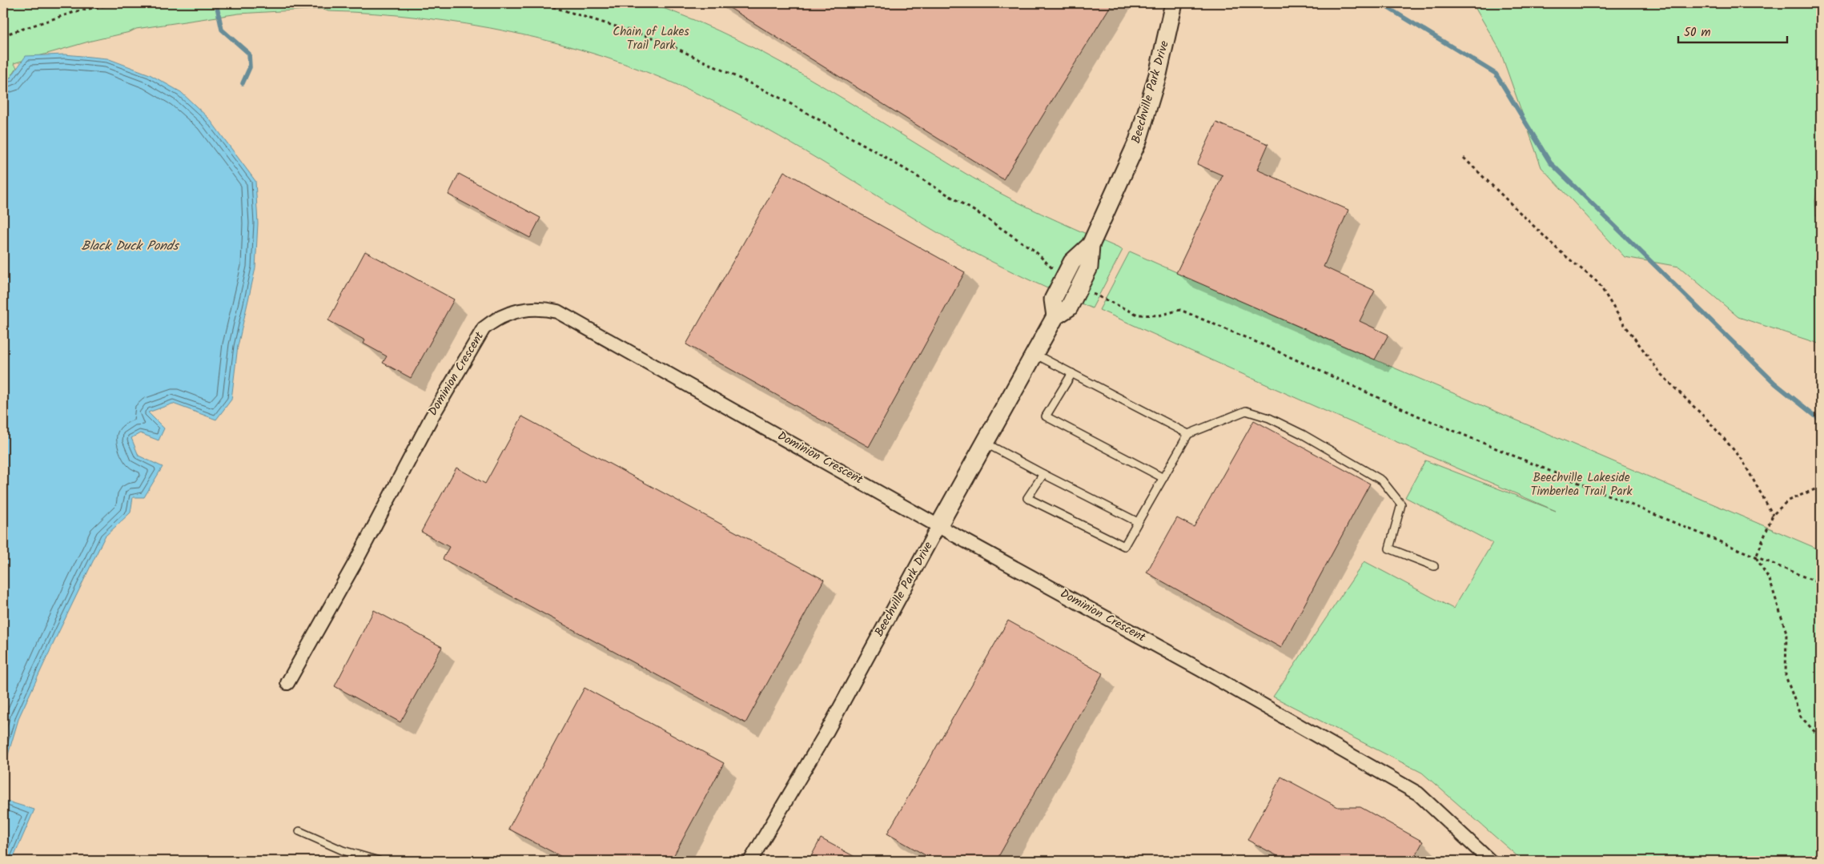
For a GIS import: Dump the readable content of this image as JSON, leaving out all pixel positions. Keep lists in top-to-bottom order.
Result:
{
  "streets": {
    "street": ["Beechville Park Drive", "Dominion Crescent"]
  },
  "crossings": [
    ["Beechville Park Drive", "Dominion Crescent"]
  ],
  "water": ["Black Duck Ponds"],
  "parks": ["Chain of Lakes Trail Park", "Beechville Lakeside Timberlea Trail Park"],
  "scale_bar": "50 m"
}
